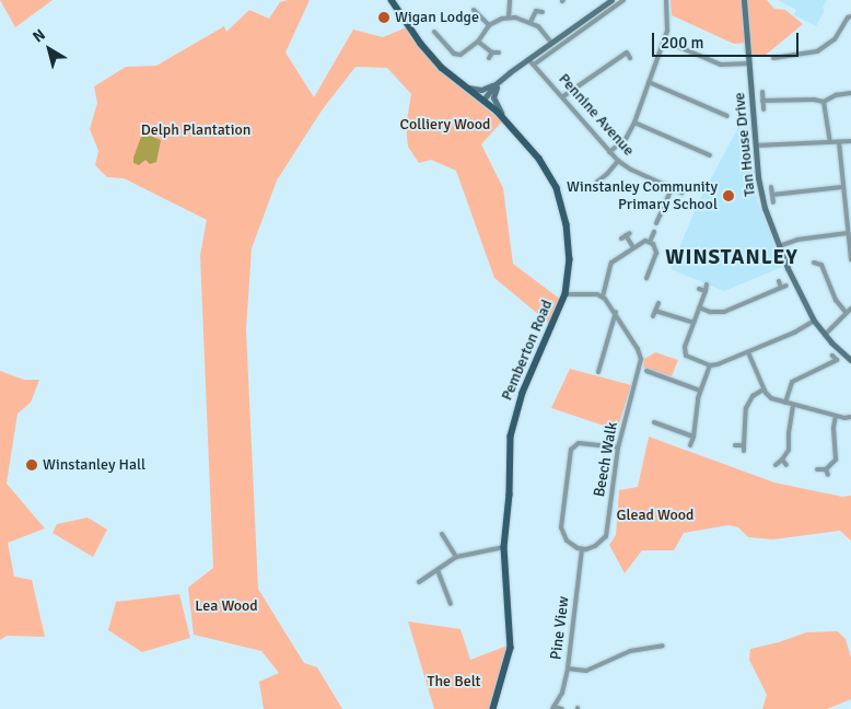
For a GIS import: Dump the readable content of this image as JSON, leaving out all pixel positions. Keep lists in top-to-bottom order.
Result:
{
  "streets": {
    "main road": ["Pemberton Road"],
    "street": [
      "Pennine Avenue",
      "Tan House Drive",
      "Beech Walk",
      "Pine View"
    ]
  },
  "crossings": [
    ["Beech Walk", "Pine View"]
  ],
  "districts": ["WINSTANLEY"],
  "parks": [
    "Colliery Wood",
    "Delph Plantation",
    "Glead Wood",
    "Lea Wood",
    "The Belt"
  ],
  "places": ["Wigan Lodge", "Winstanley Community Primary School", "Winstanley Hall"],
  "scale_bar": "200 m",
  "north": "top left"
}
